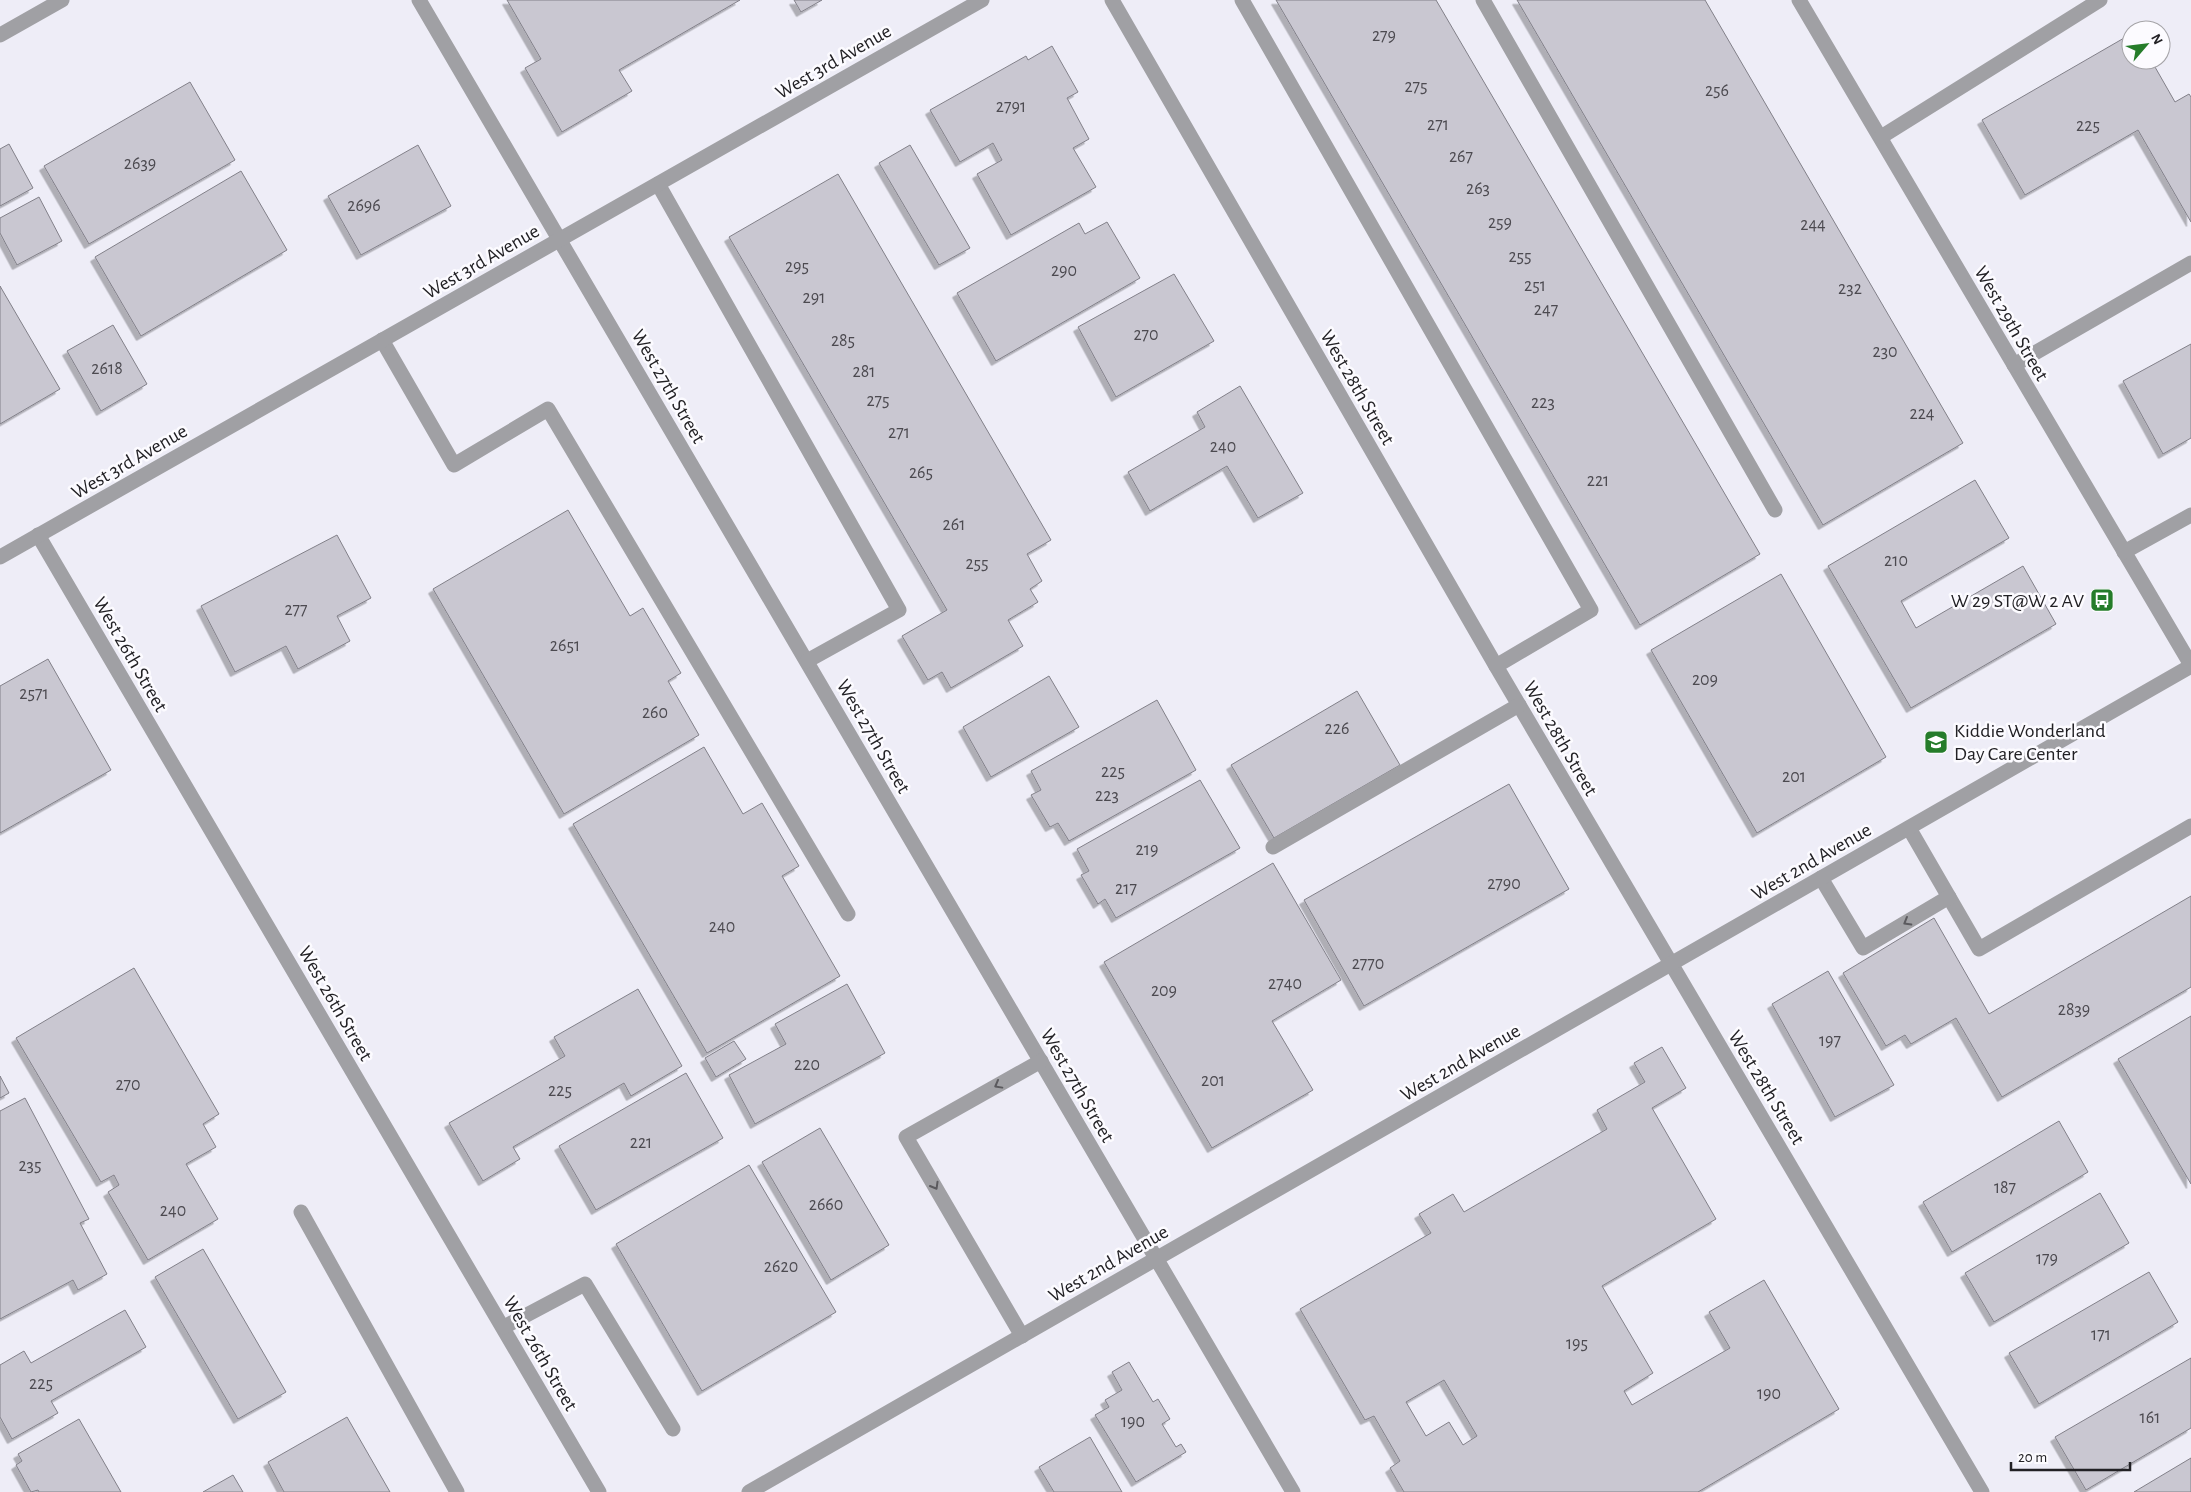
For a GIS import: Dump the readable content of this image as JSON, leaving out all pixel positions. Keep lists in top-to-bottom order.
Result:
{
  "streets": {
    "street": [
      "West 3rd Avenue",
      "West 29th Street",
      "West 27th Street",
      "West 28th Street",
      "West 26th Street",
      "West 2nd Avenue"
    ]
  },
  "crossings": [
    ["West 3rd Avenue", "West 27th Street"],
    ["West 3rd Avenue", "West 26th Street"],
    ["West 29th Street", "West 2nd Avenue"],
    ["West 27th Street", "West 2nd Avenue"],
    ["West 28th Street", "West 2nd Avenue"]
  ],
  "places": {
    "bus stop": ["W 29 ST@W 2 AV"],
    "school or university": ["Kiddie Wonderland Day Care Center"]
  },
  "house_numbers": [
    "279",
    "275",
    "256",
    "2791",
    "271",
    "225",
    "267",
    "2639",
    "263",
    "2696",
    "259",
    "244",
    "255",
    "295",
    "290",
    "251",
    "232",
    "291",
    "247",
    "270",
    "285",
    "230",
    "2618",
    "281",
    "275",
    "223",
    "224",
    "271",
    "240",
    "265",
    "221",
    "261",
    "210",
    "255",
    "277",
    "2651",
    "209",
    "2571",
    "260",
    "226",
    "225",
    "201",
    "223",
    "219",
    "2790",
    "217",
    "240",
    "2770",
    "2740",
    "209",
    "2839",
    "197",
    "220",
    "201",
    "270",
    "225",
    "221",
    "235",
    "187",
    "2660",
    "240",
    "179",
    "2620",
    "171",
    "195",
    "225",
    "190",
    "161",
    "190"
  ],
  "scale_bar": "20 m",
  "north": "top right"
}
